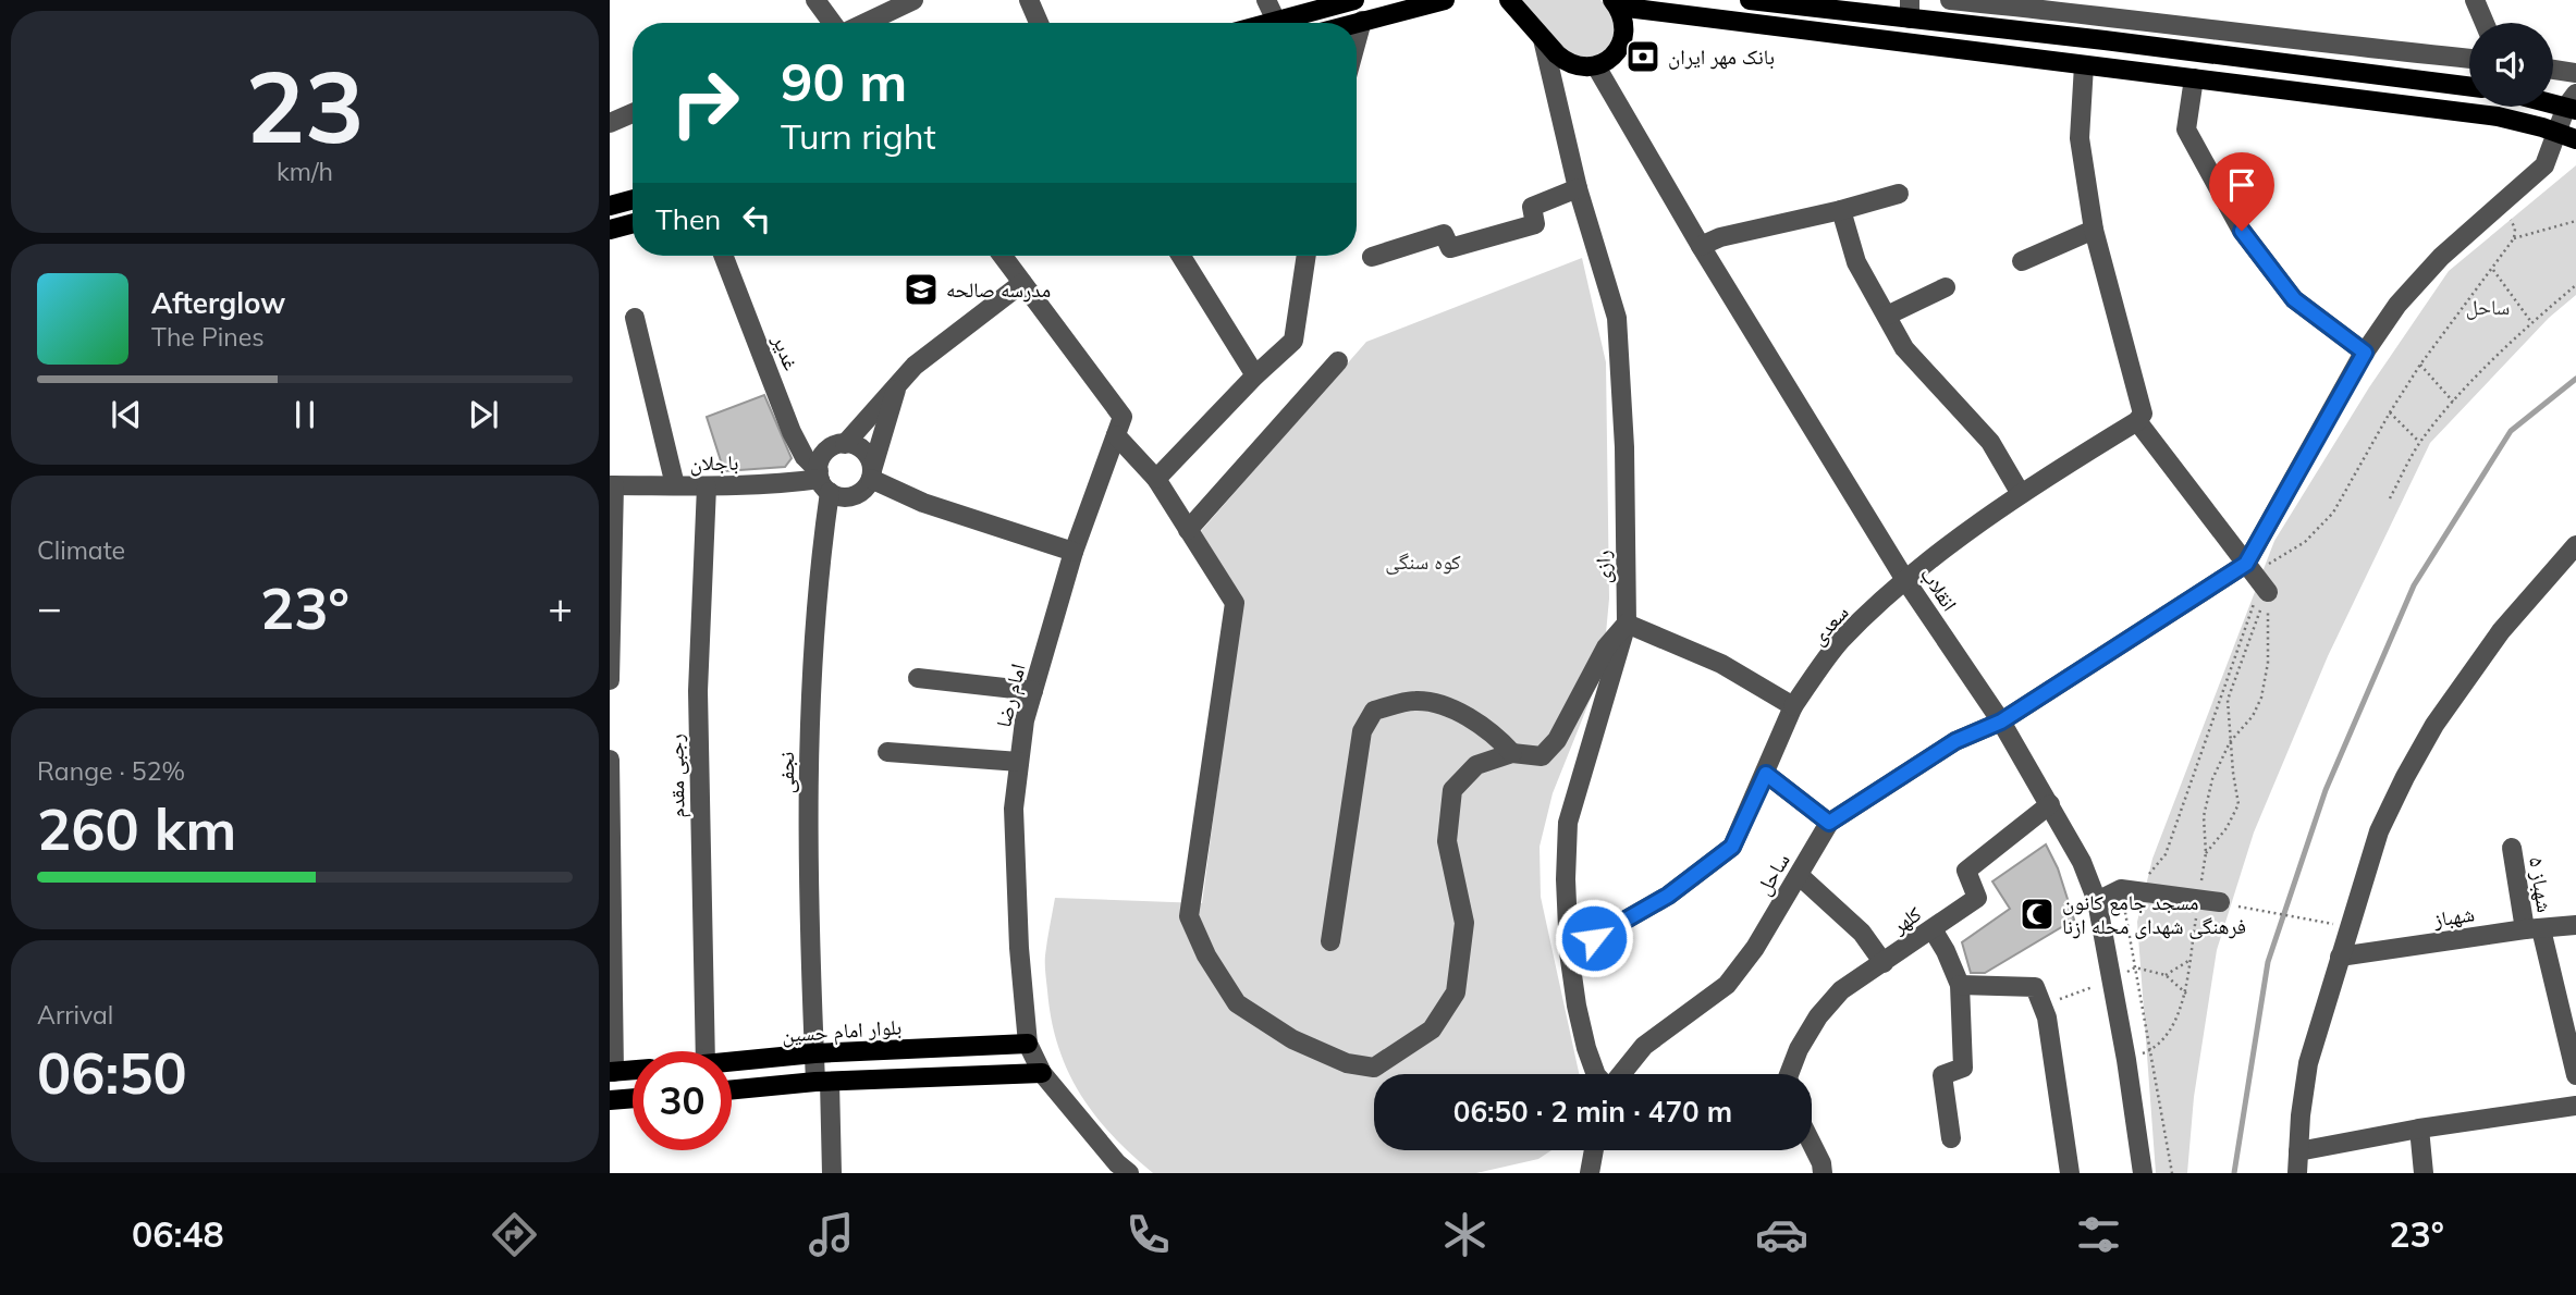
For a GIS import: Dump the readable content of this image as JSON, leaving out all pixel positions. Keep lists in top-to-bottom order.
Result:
{
  "streets": {
    "main road": ["بلوار امام حسین"],
    "street": [
      "غدیر",
      "باجلان",
      "رازی",
      "انقلاب",
      "سعدی",
      "امام رضا",
      "نجفی",
      "رجبی مقدم",
      "ساحل",
      "شهباز ۵",
      "شهباز",
      "کلهر"
    ]
  },
  "crossings": [
    ["غدیر", "باجلان"],
    ["غدیر", "نجفی"],
    ["باجلان", "نجفی"],
    ["باجلان", "رجبی مقدم"],
    ["رازی", "سعدی"],
    ["انقلاب", "سعدی"],
    ["انقلاب", "ساحل"],
    ["انقلاب", "کلهر"],
    ["امام رضا", "بلوار امام حسین"],
    ["نجفی", "بلوار امام حسین"],
    ["شهباز ۵", "شهباز"]
  ],
  "parks": ["ساحل", "کوه سنگی"],
  "places": {
    "bank": ["بانک مهر ایران"],
    "school or university": ["مدرسه صالحه"],
    "mosque": ["مسجد جامع کانون فرهنگی شهدای محله ازنا"]
  },
  "page": {
    "tile": [
      ["23", "km/h"],
      "Climate",
      ["Range · 52%", "260 km"],
      ["Arrival", "06:50"]
    ],
    "turn": ["90 m", "Turn right"],
    "then": "Then",
    "song": ["Afterglow", "The Pines"],
    "heat": ["−", "23°", "+"],
    "limit": "30",
    "trip": "06:50 · 2 min · 470 m",
    "tabs": ["06:48", "23°"]
  }
}
